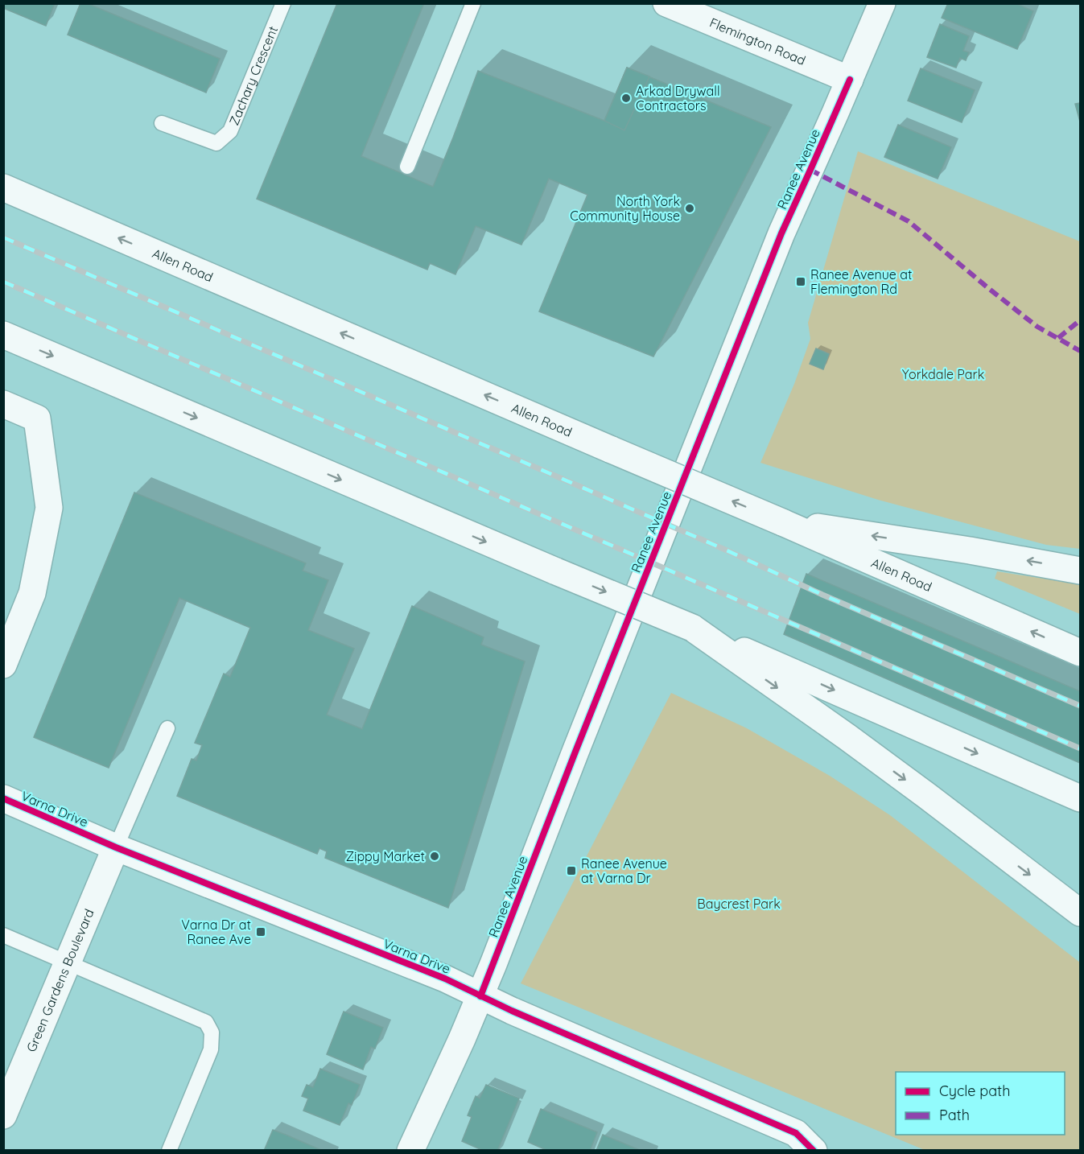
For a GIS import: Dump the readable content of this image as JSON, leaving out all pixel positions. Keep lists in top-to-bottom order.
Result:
{
  "streets": {
    "main road": [
      "Flemington Road",
      "Ranee Avenue",
      "Allen Road",
      "Varna Drive",
      "Green Gardens Boulevard"
    ],
    "lane": ["Zachary Crescent"]
  },
  "crossings": [
    ["Flemington Road", "Ranee Avenue"],
    ["Ranee Avenue", "Varna Drive"],
    ["Varna Drive", "Green Gardens Boulevard"]
  ],
  "parks": ["Yorkdale Park", "Baycrest Park"],
  "places": {
    "other": ["Arkad Drywall Contractors", "North York Community House", "Zippy Market"],
    "transit": ["Ranee Avenue at Flemington Rd", "Ranee Avenue at Varna Dr", "Varna Dr at Ranee Ave"]
  },
  "legend": ["Cycle path", "Path"]
}
